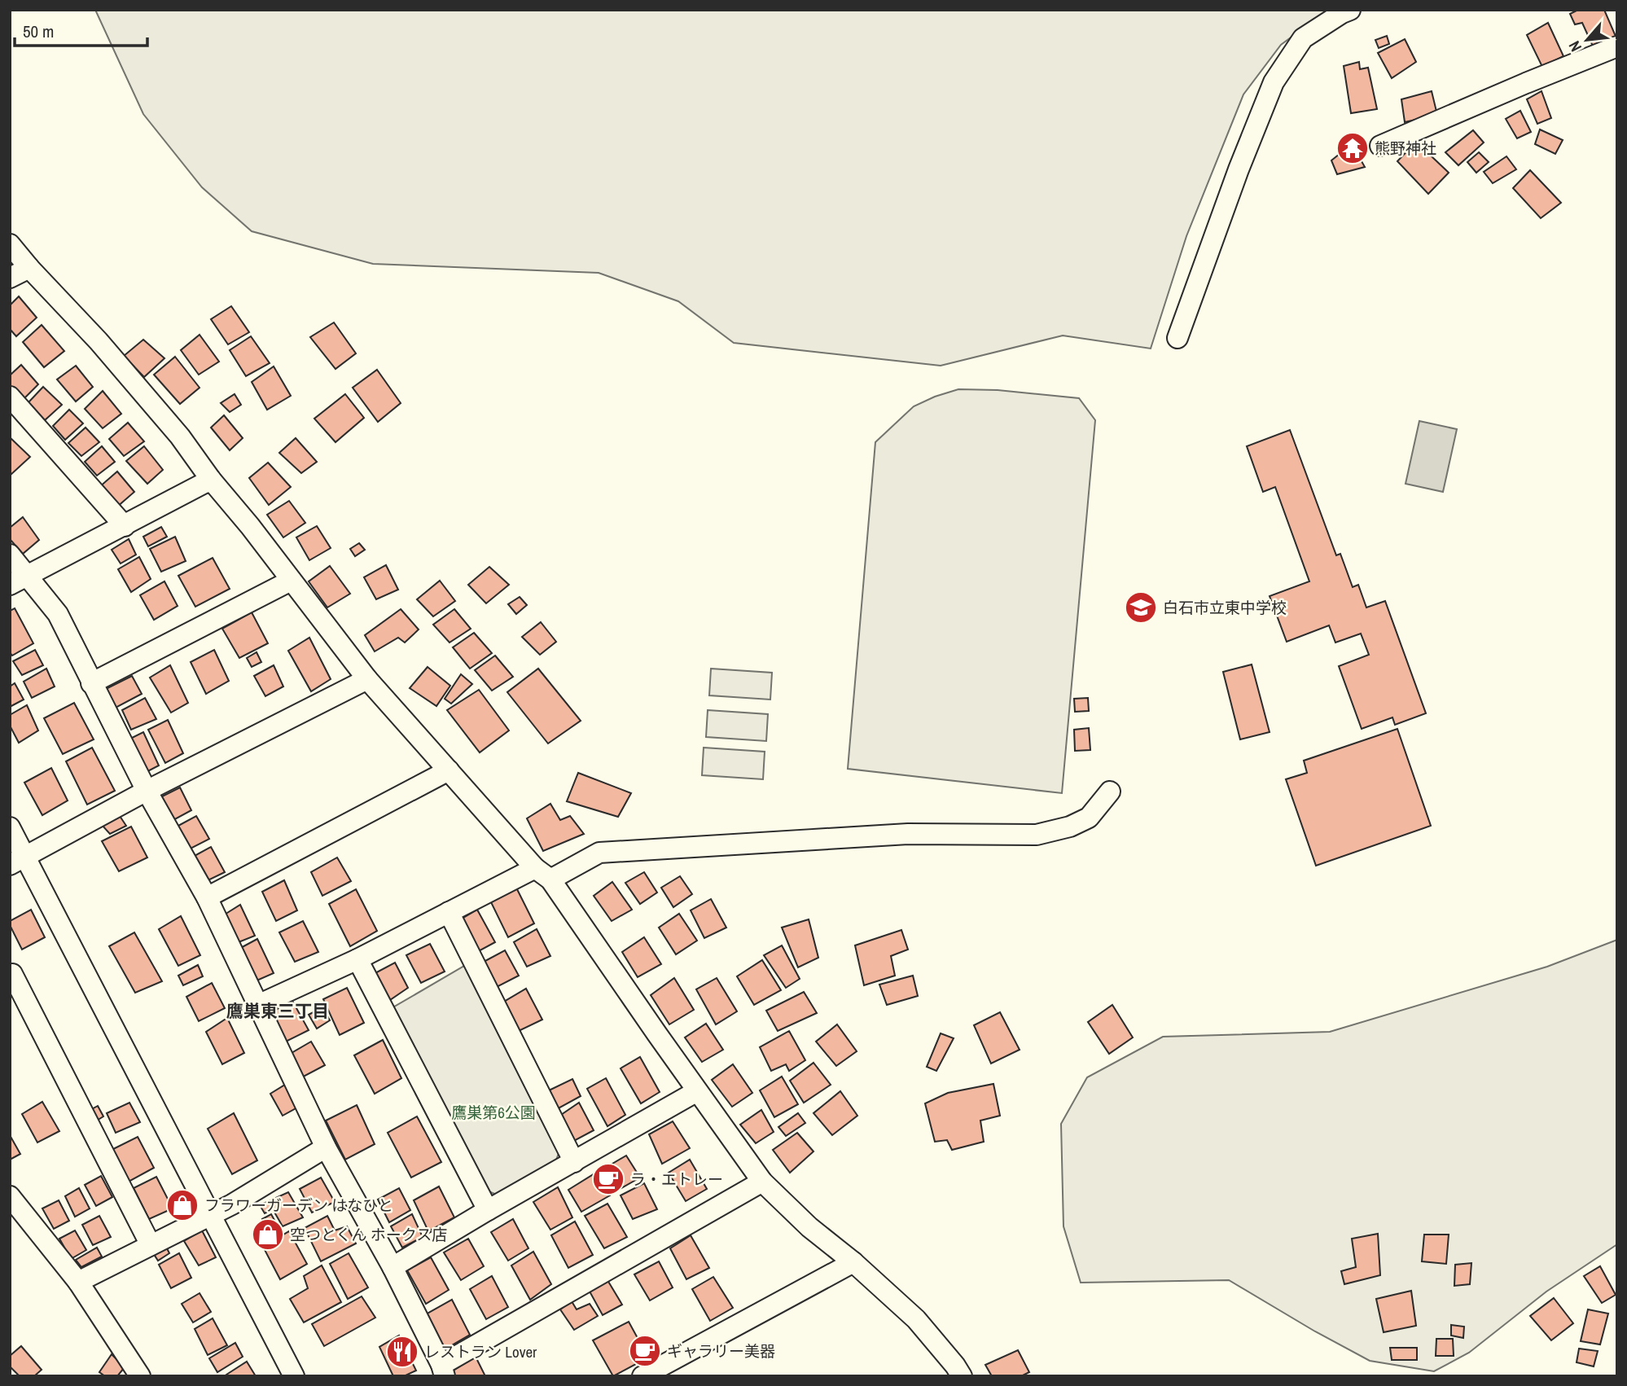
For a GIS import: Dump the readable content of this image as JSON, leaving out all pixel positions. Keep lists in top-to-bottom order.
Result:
{
  "districts": ["鷹巣東三丁目"],
  "parks": ["鷹巣第6公園"],
  "places": {
    "temple": ["熊野神社"],
    "school or university": ["白石市立東中学校"],
    "cafe": ["ラ・エトレー", "ギャラリー美器"],
    "shop": ["フラワーガーデン はなひと", "空つとくん ホークス店"],
    "restaurant": ["レストラン Lover"]
  },
  "scale_bar": "50 m",
  "north": "bottom left"
}
